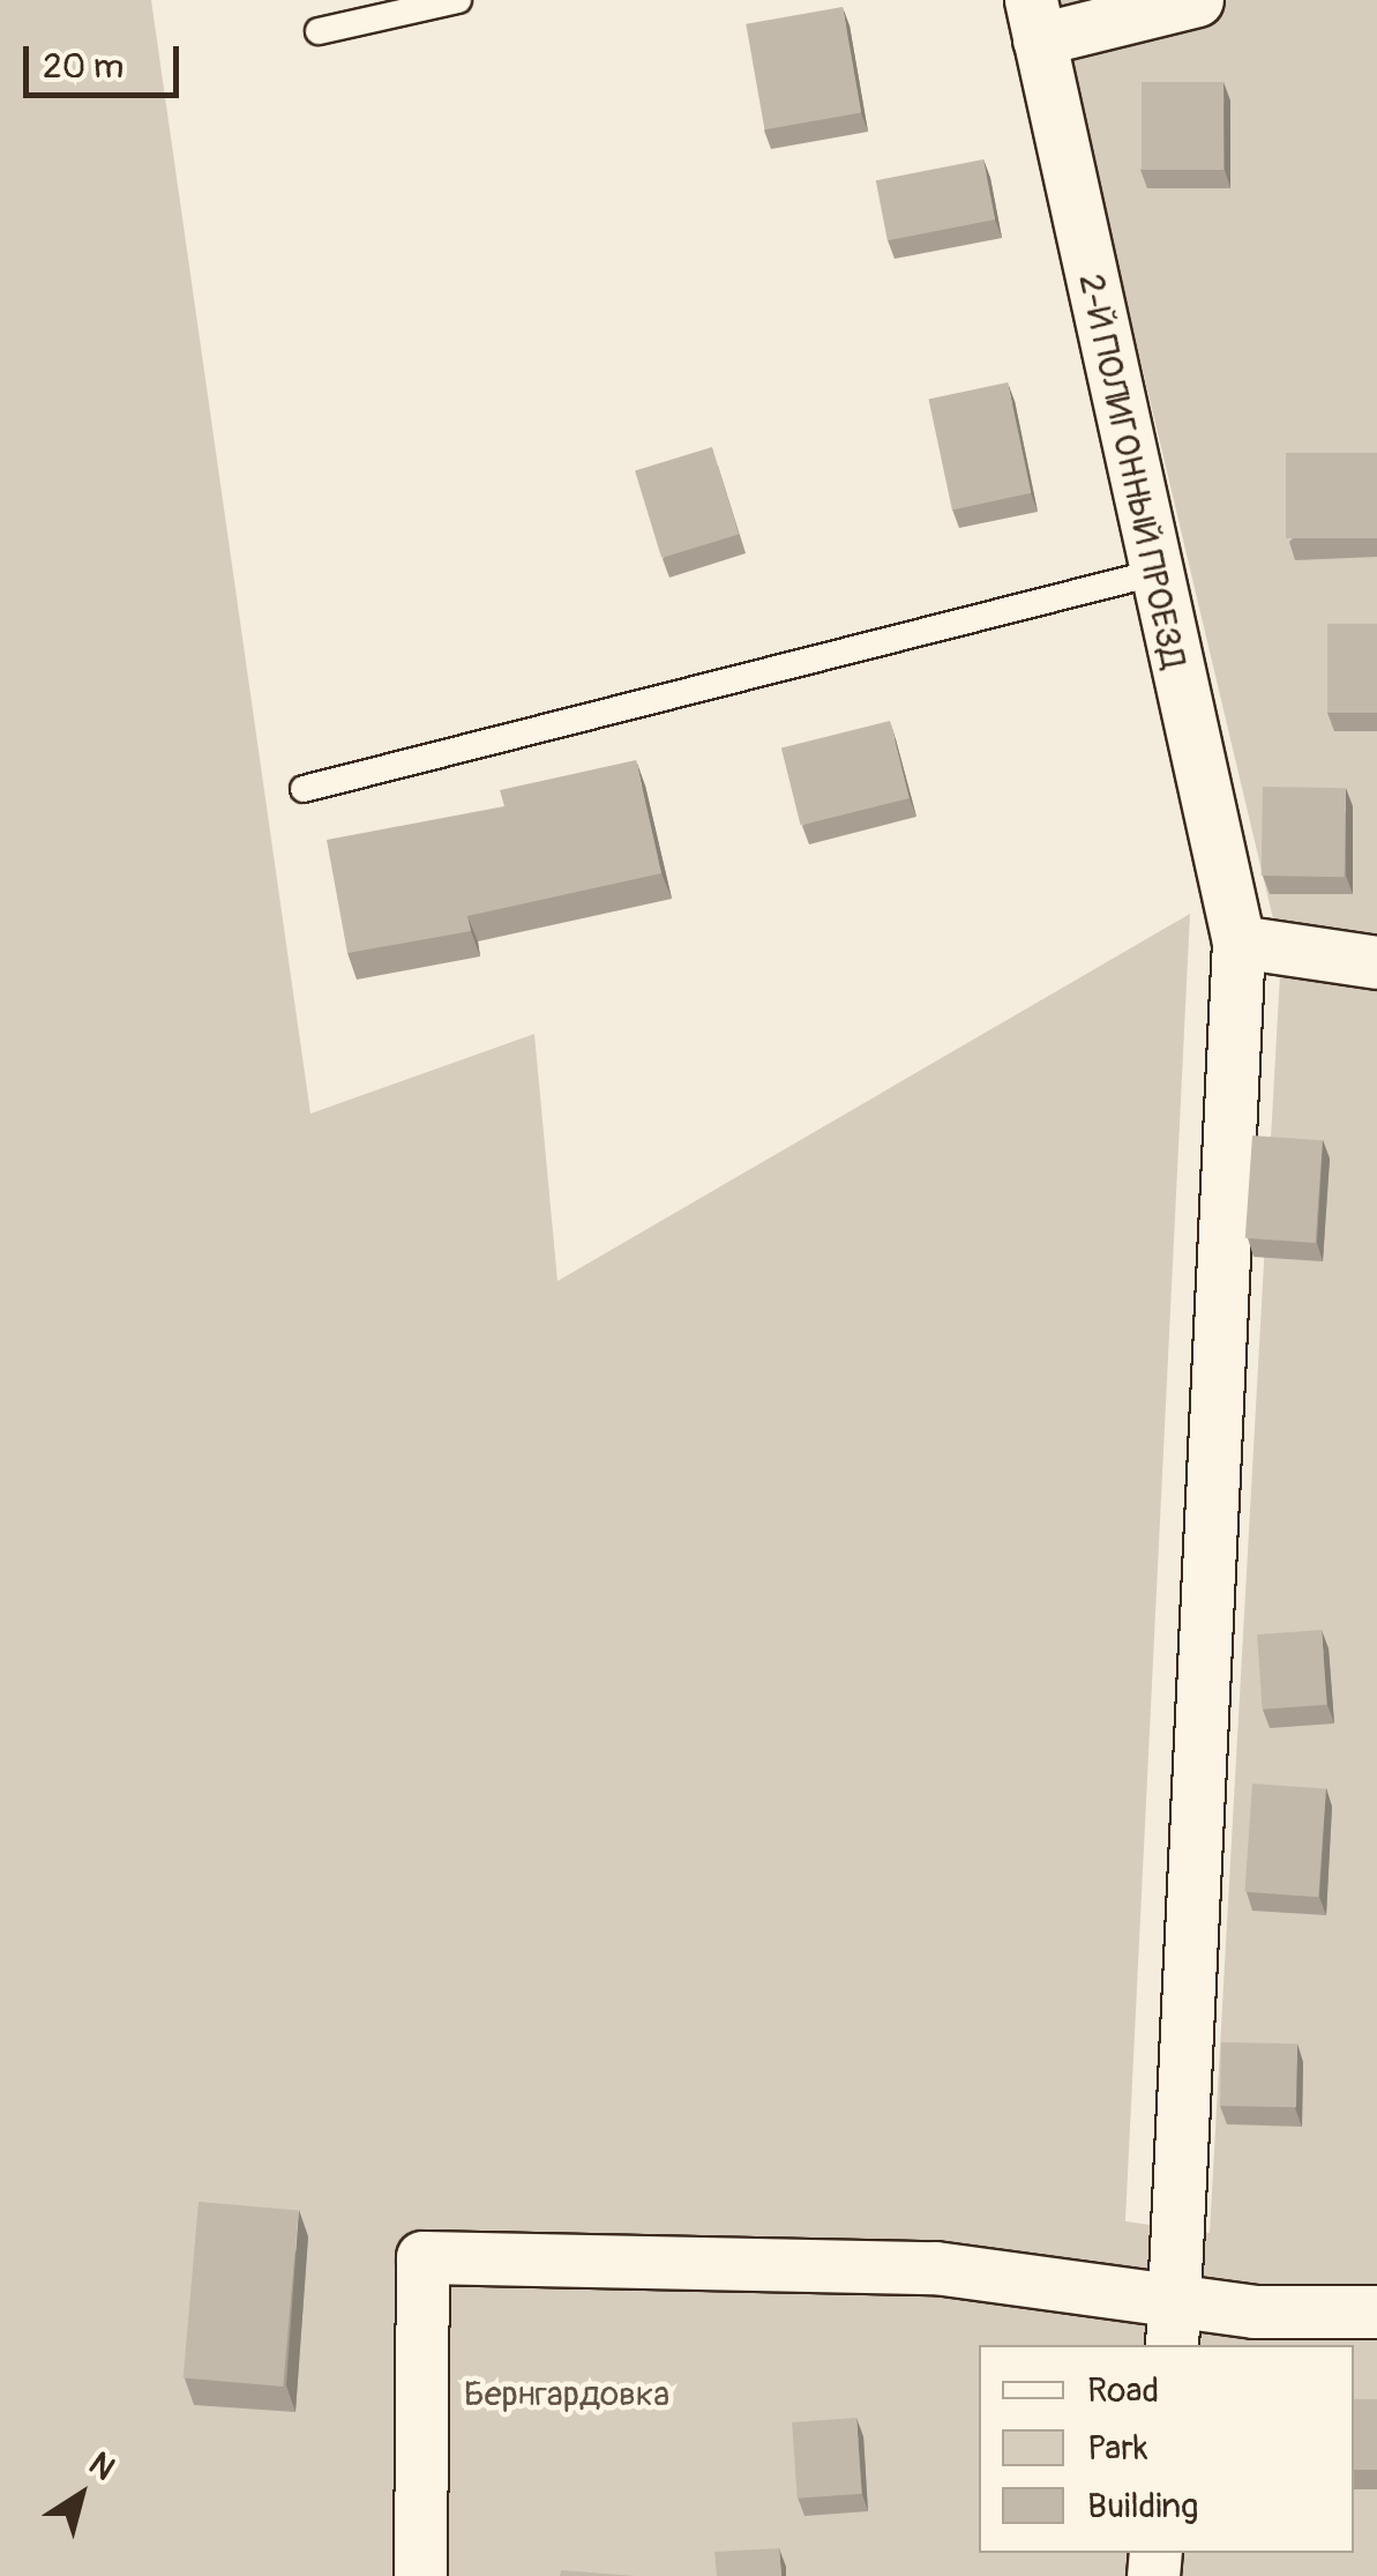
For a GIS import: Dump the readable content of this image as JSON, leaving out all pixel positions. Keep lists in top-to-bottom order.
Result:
{
  "streets": {
    "street": ["2-Й ПОЛИГОННЫЙ ПРОЕЗД"]
  },
  "parks": ["Бернгардовка"],
  "legend": ["Road", "Park", "Building"],
  "scale_bar": "20 m",
  "north": "top right"
}
